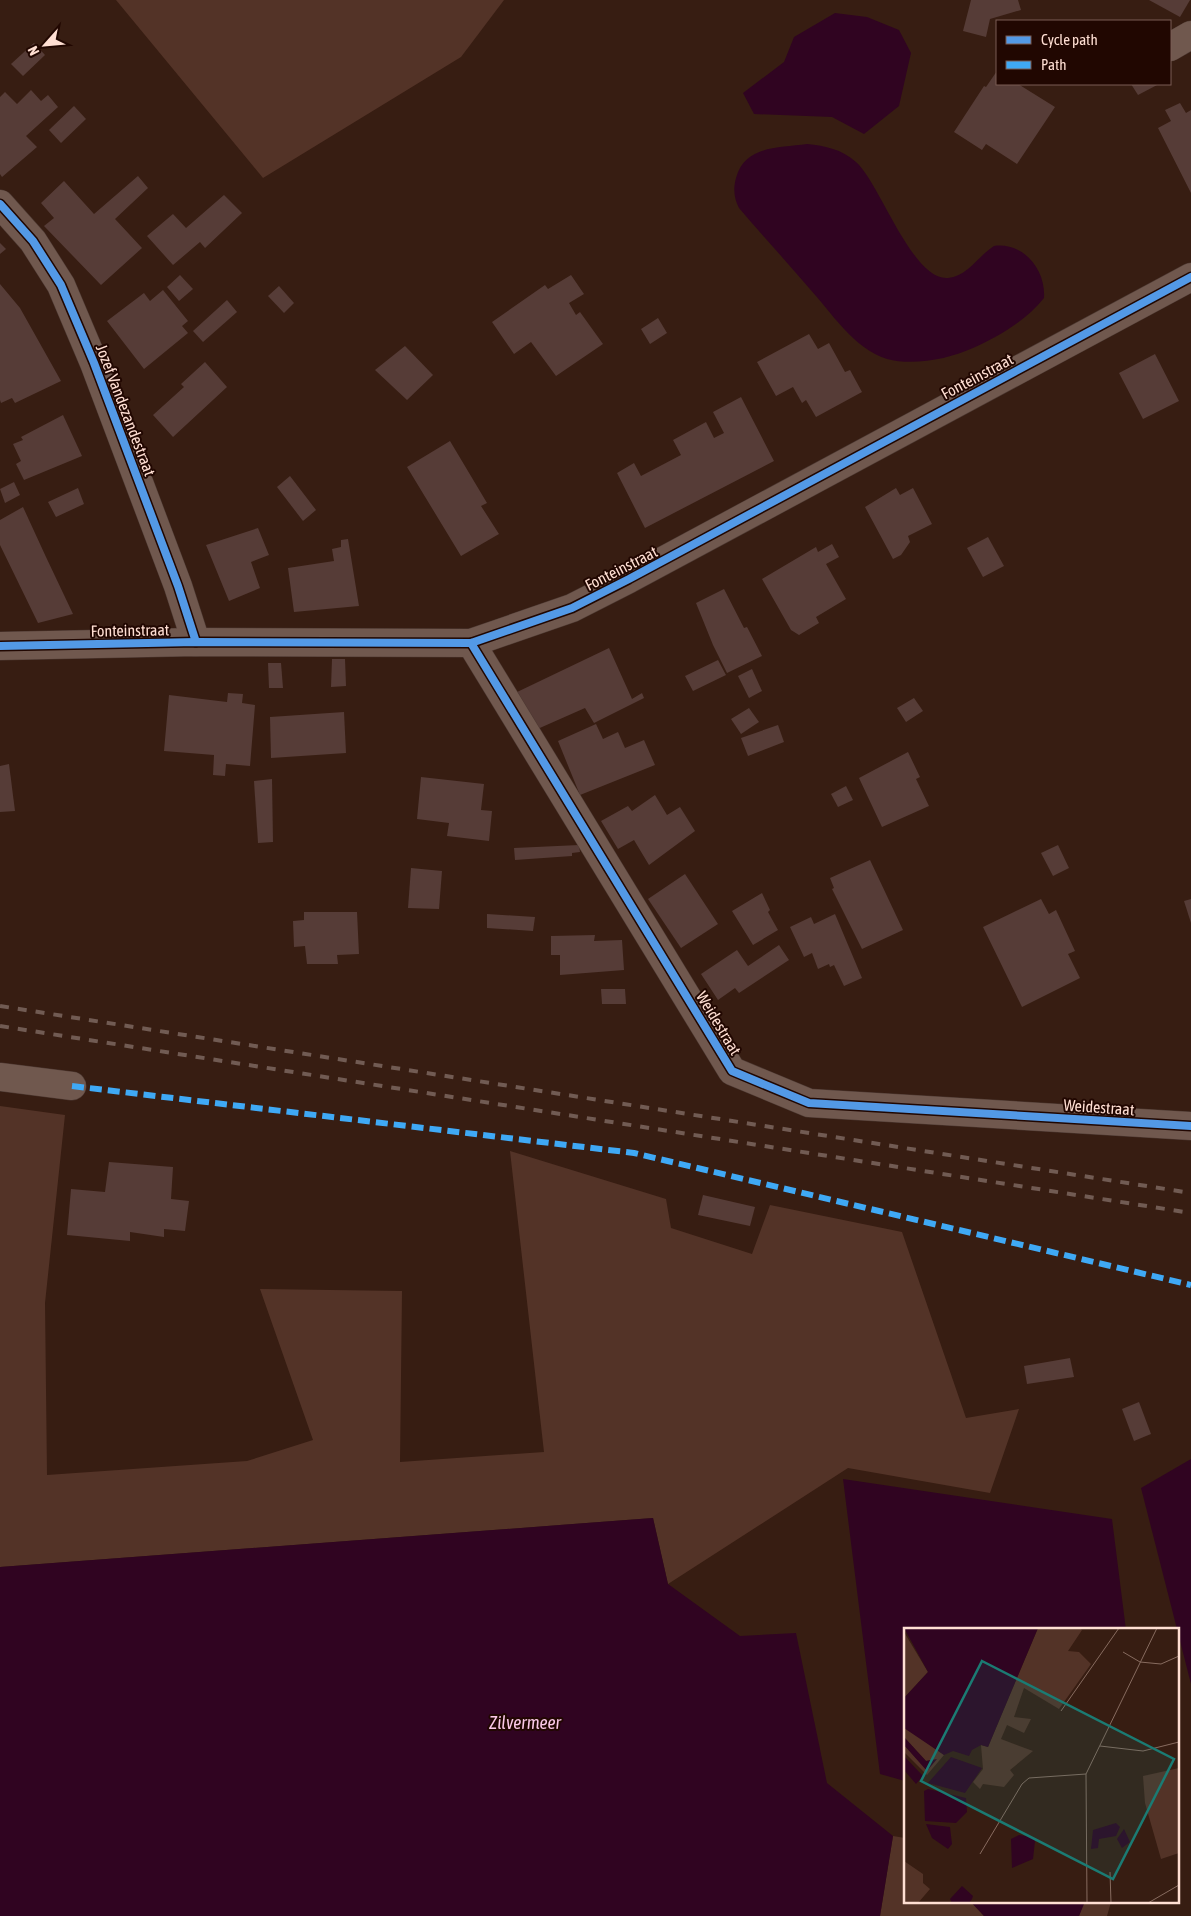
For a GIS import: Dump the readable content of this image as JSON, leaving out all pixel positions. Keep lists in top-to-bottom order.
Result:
{
  "streets": {
    "street": ["Fonteinstraat", "Jozef Vandezandestraat", "Weidestraat"]
  },
  "crossings": [
    ["Fonteinstraat", "Jozef Vandezandestraat"],
    ["Fonteinstraat", "Weidestraat"]
  ],
  "water": ["Zilvermeer"],
  "legend": ["Cycle path", "Path"],
  "north": "bottom left"
}
